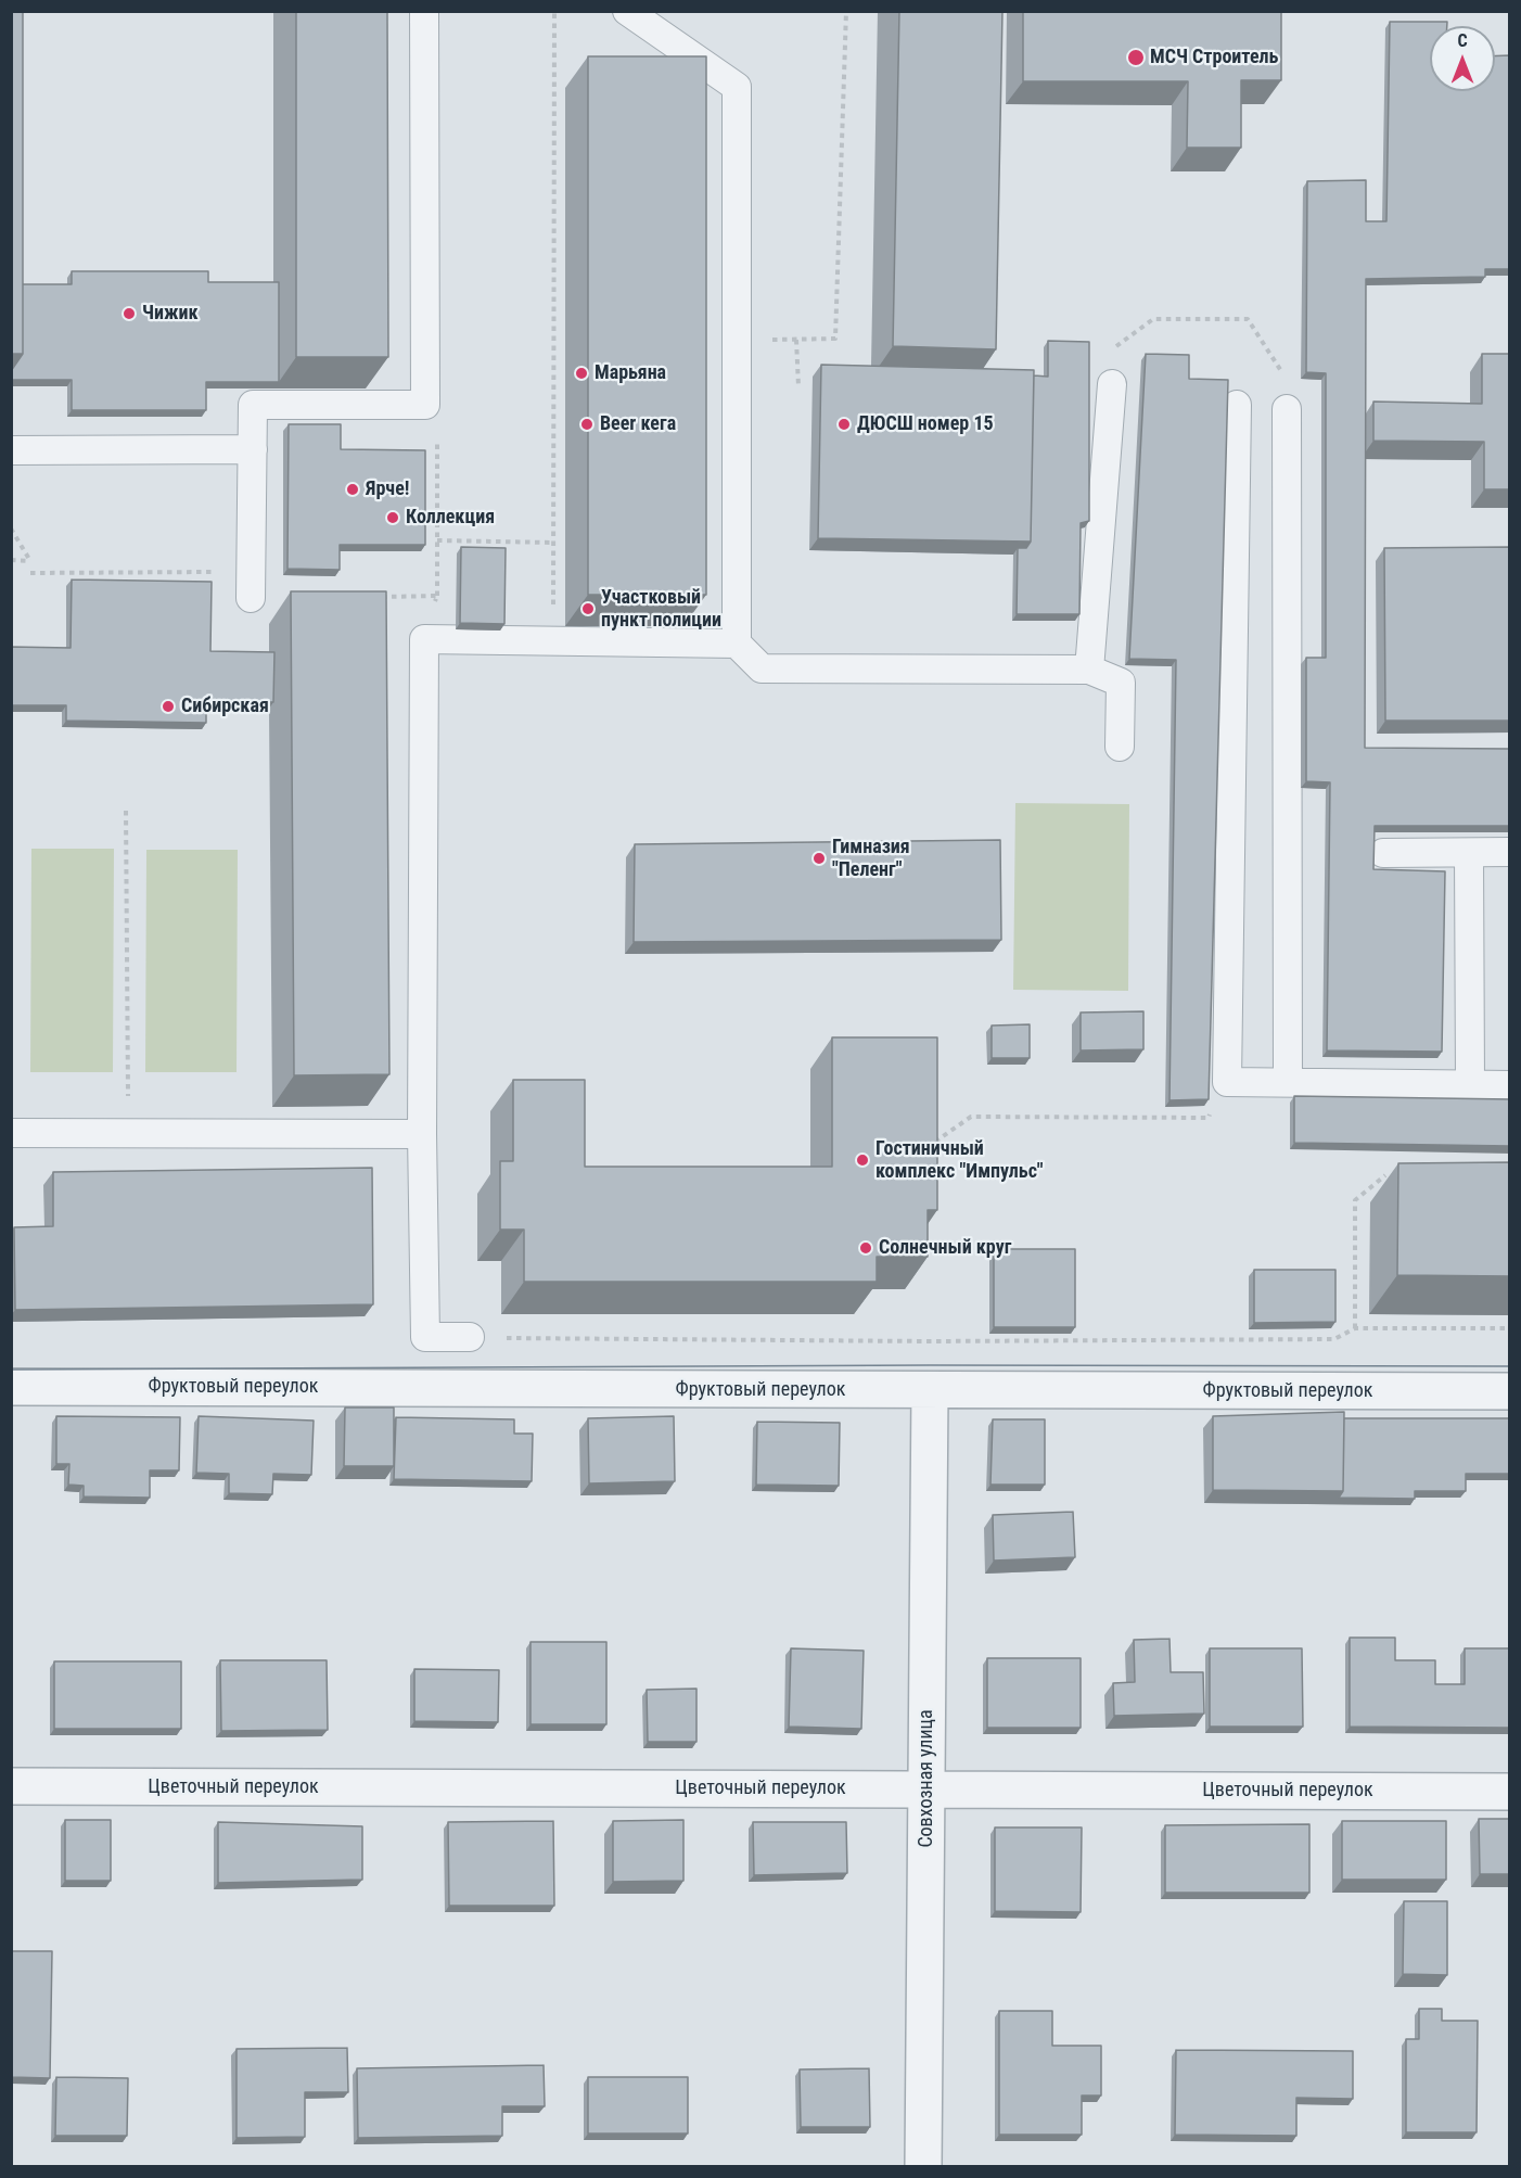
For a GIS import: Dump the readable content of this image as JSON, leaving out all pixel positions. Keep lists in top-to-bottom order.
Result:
{
  "streets": {
    "street": ["Фруктовый переулок", "Совхозная улица", "Цветочный переулок"]
  },
  "crossings": [
    ["Фруктовый переулок", "Совхозная улица"],
    ["Совхозная улица", "Цветочный переулок"]
  ],
  "places": [
    "МСЧ Строитель",
    "Чижик",
    "Марьяна",
    "Beer кега",
    "ДЮСШ номер 15",
    "Ярче!",
    "Коллекция",
    "Участковый пункт полиции",
    "Сибирская",
    "Гимназия \"Пеленг\"",
    "Гостиничный комплекс \"Импульс\"",
    "Солнечный круг"
  ],
  "north": "top"
}
